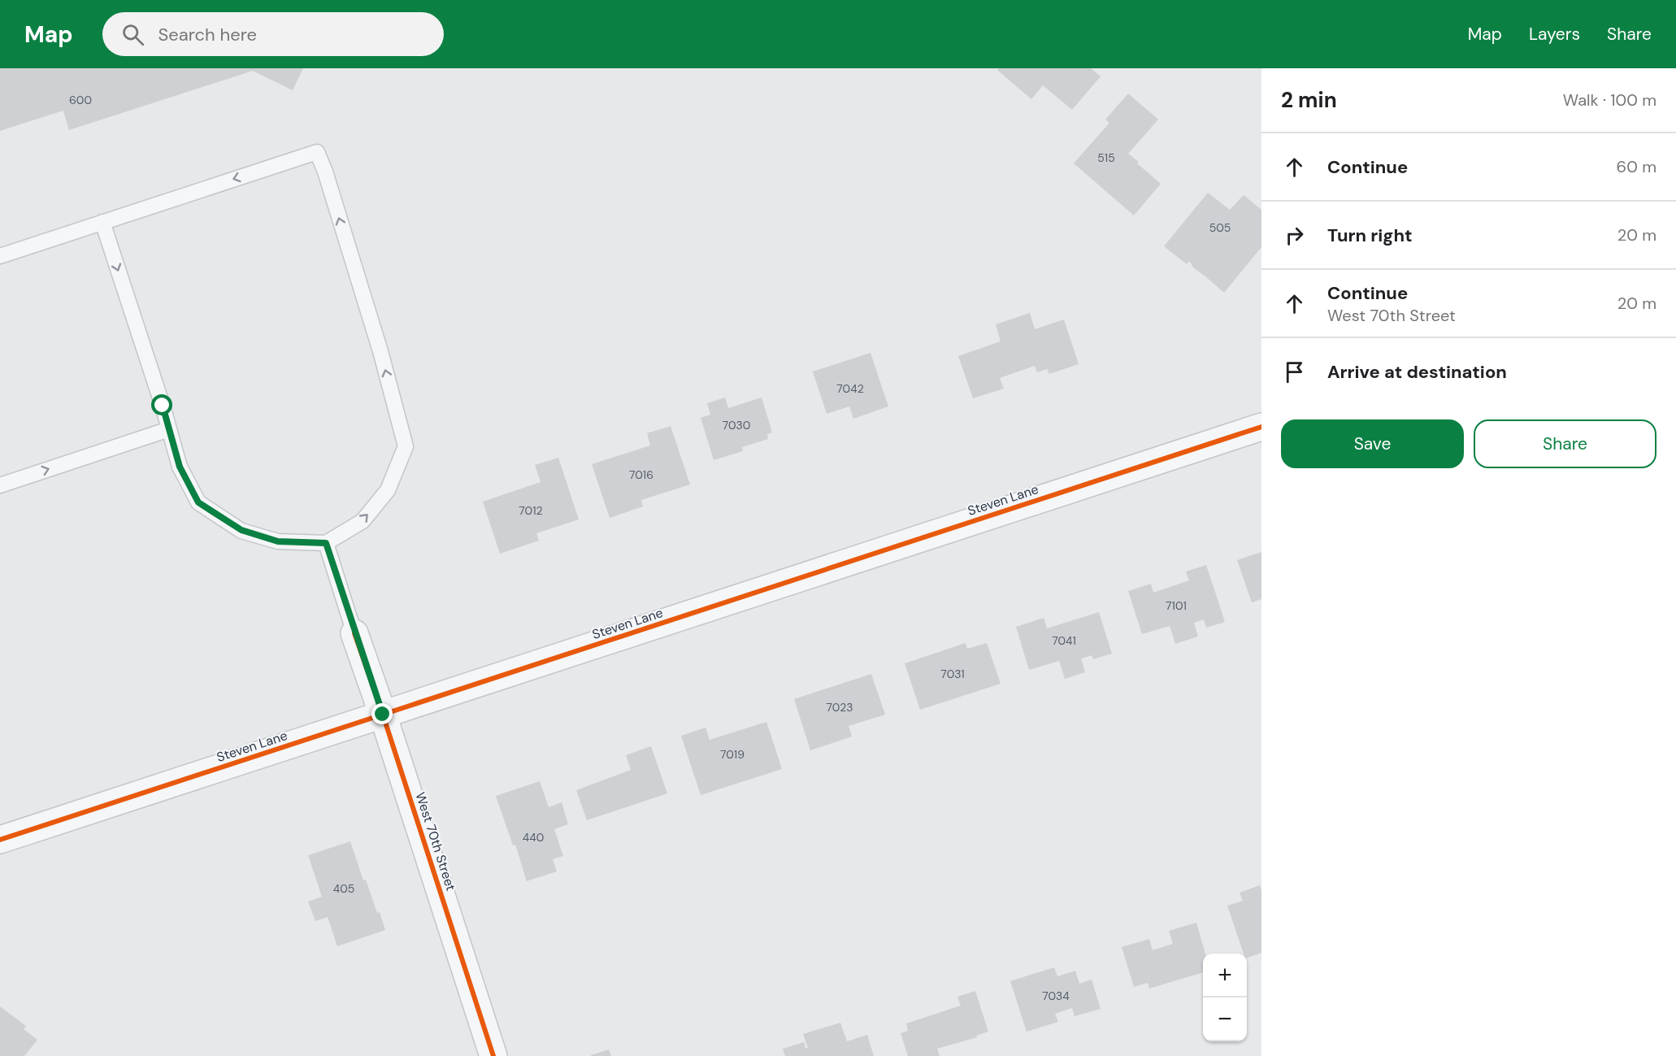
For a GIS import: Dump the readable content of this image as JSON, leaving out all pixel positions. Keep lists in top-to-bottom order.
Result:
{
  "streets": {
    "street": ["Steven Lane", "West 70th Street"]
  },
  "crossings": [
    ["Steven Lane", "West 70th Street"]
  ],
  "house_numbers": [
    "600",
    "515",
    "505",
    "7042",
    "7030",
    "7016",
    "7012",
    "7101",
    "7041",
    "7031",
    "7023",
    "7019",
    "440",
    "405",
    "7034"
  ],
  "page": {
    "header": "Map",
    "search": "Search here",
    "nav": ["Map", "Layers", "Share"],
    "heading": ["2 min", "Walk · 100 m"],
    "list": [
      ["Continue", "60 m"],
      ["Turn right", "20 m"],
      ["Continue", "West 70th Street", "20 m"],
      "Arrive at destination"
    ],
    "buttons": ["Save", "Share"],
    "map_buttons": ["+", "−"]
  }
}
